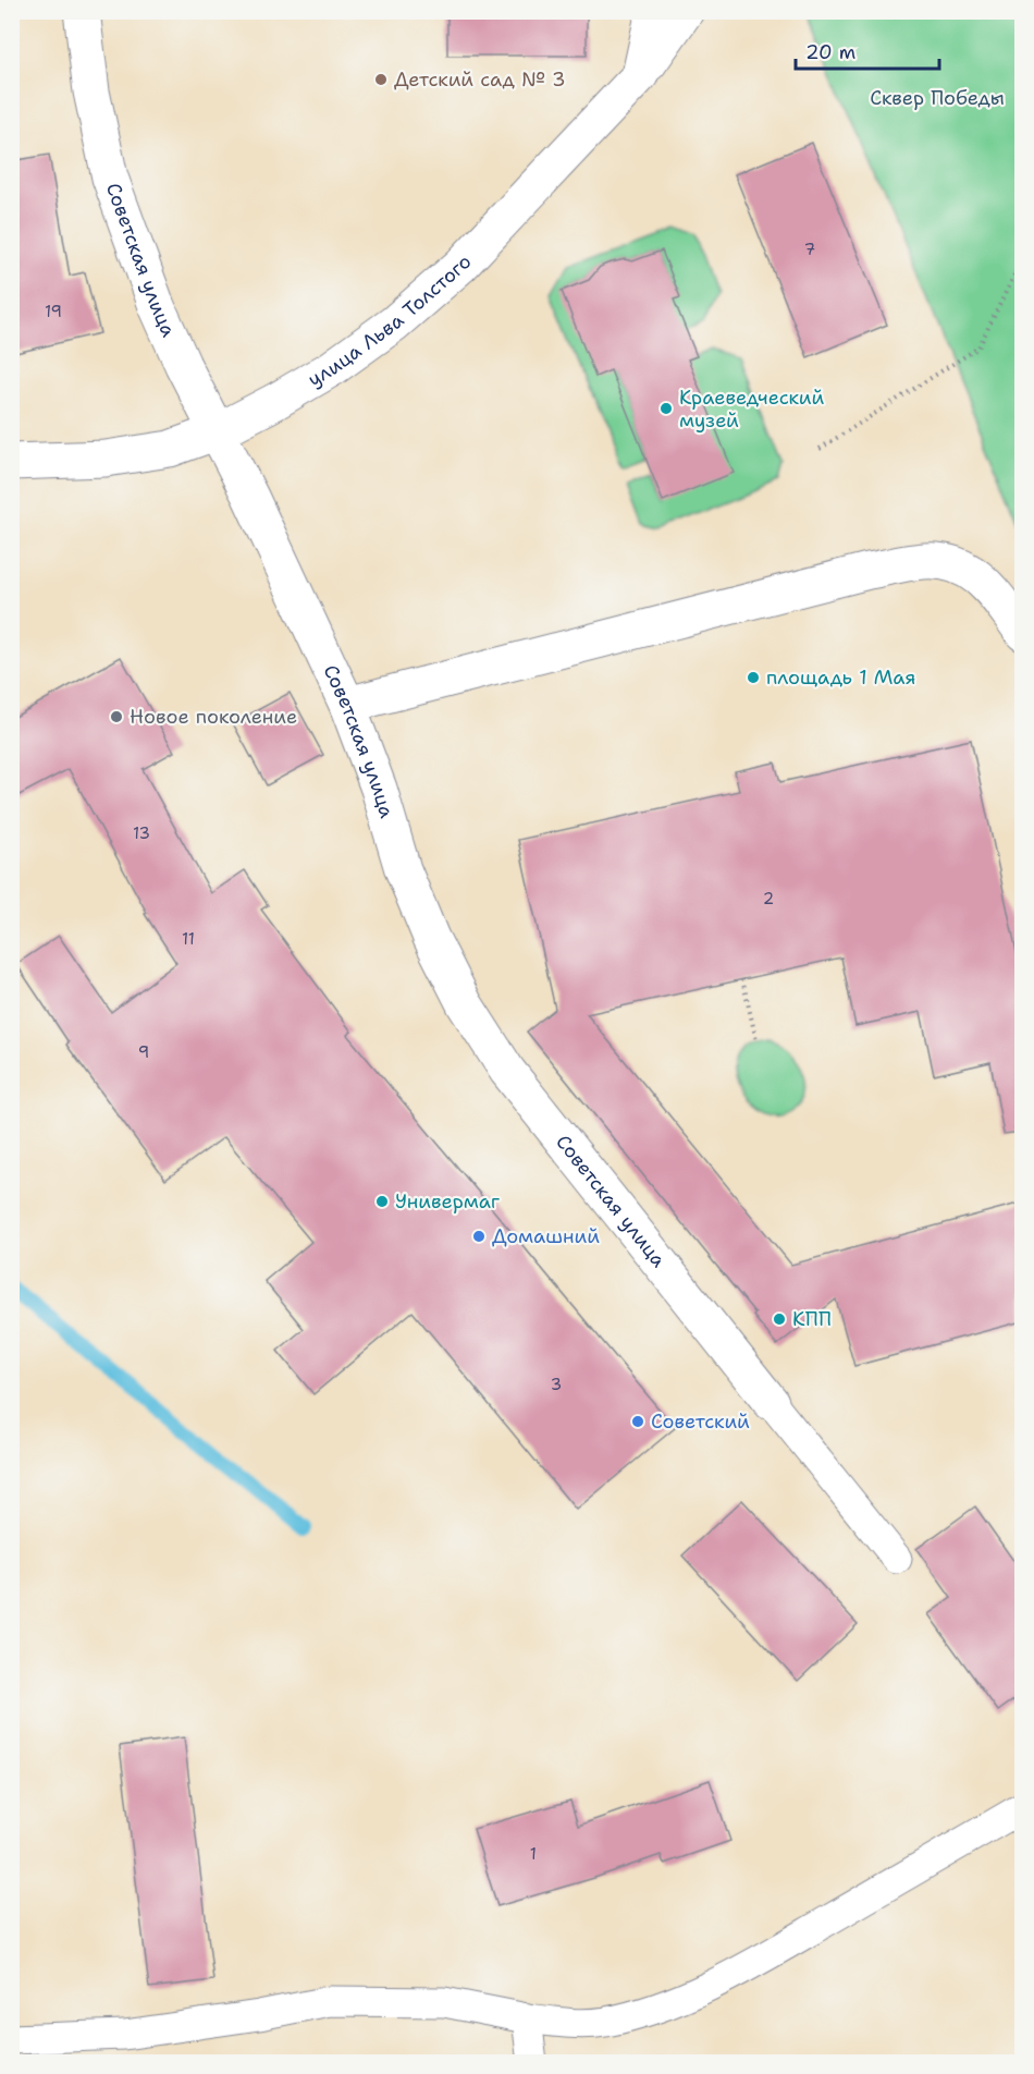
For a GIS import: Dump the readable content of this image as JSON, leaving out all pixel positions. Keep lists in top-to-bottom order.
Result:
{
  "streets": {
    "street": ["Советская улица", "улица Льва Толстого"]
  },
  "crossings": [
    ["Советская улица", "улица Льва Толстого"]
  ],
  "parks": ["Сквер Победы"],
  "places": [
    "Детский сад № 3",
    "Краеведческий музей",
    "площадь 1 Мая",
    "Новое поколение",
    "Универмаг",
    "Домашний",
    "КПП",
    "Советский"
  ],
  "house_numbers": [
    "7",
    "19",
    "13",
    "2",
    "11",
    "9",
    "3",
    "1"
  ],
  "scale_bar": "20 m"
}
